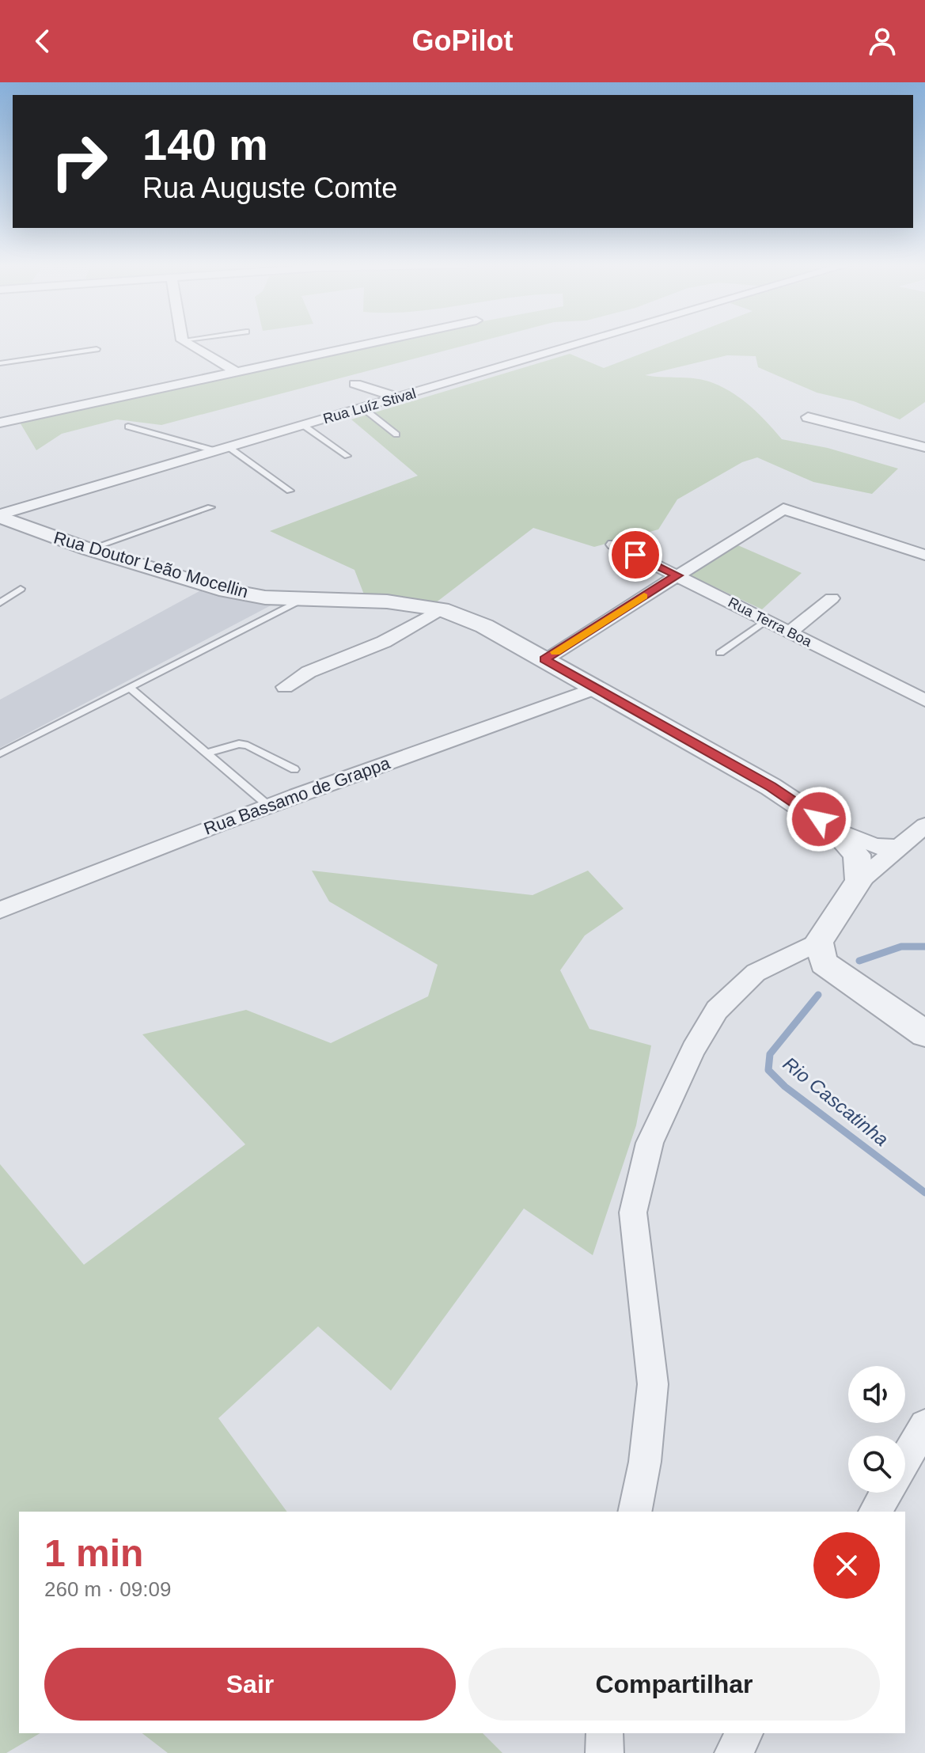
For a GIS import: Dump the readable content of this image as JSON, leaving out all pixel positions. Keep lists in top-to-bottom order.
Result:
{
  "streets": {
    "street": [
      "Rua Luíz Stival",
      "Rua Doutor Leão Mocellin",
      "Rua Terra Boa",
      "Rua Bassamo de Grappa"
    ]
  },
  "crossings": [
    ["Rua Luíz Stival", "Rua Doutor Leão Mocellin"],
    ["Rua Doutor Leão Mocellin", "Rua Bassamo de Grappa"]
  ],
  "water": ["Rio Cascatinha"],
  "page": {
    "header": "GoPilot",
    "turn": ["140 m", "Rua Auguste Comte"],
    "heading": ["1 min", "260 m · 09:09"],
    "buttons": ["Sair", "Compartilhar"]
  }
}
